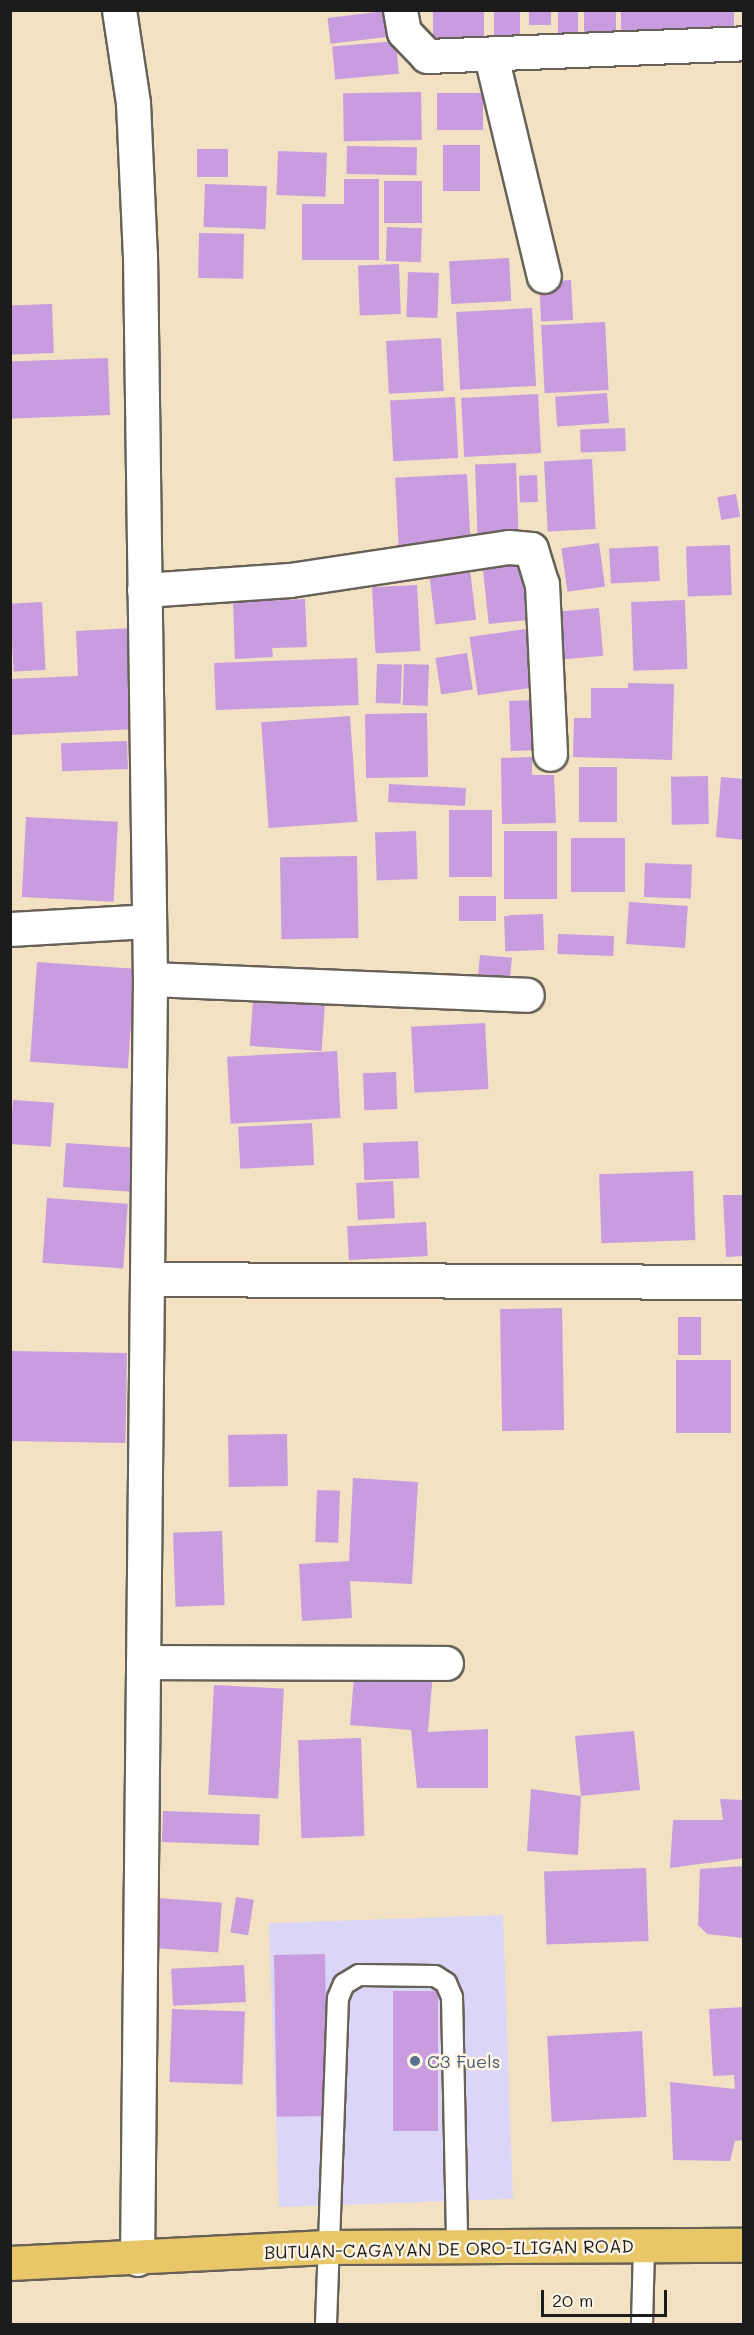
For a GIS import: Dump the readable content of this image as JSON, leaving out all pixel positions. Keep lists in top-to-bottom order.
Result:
{
  "streets": {
    "highway": ["BUTUAN-CAGAYAN DE ORO-ILIGAN ROAD"]
  },
  "places": ["C3 Fuels"],
  "scale_bar": "20 m"
}
